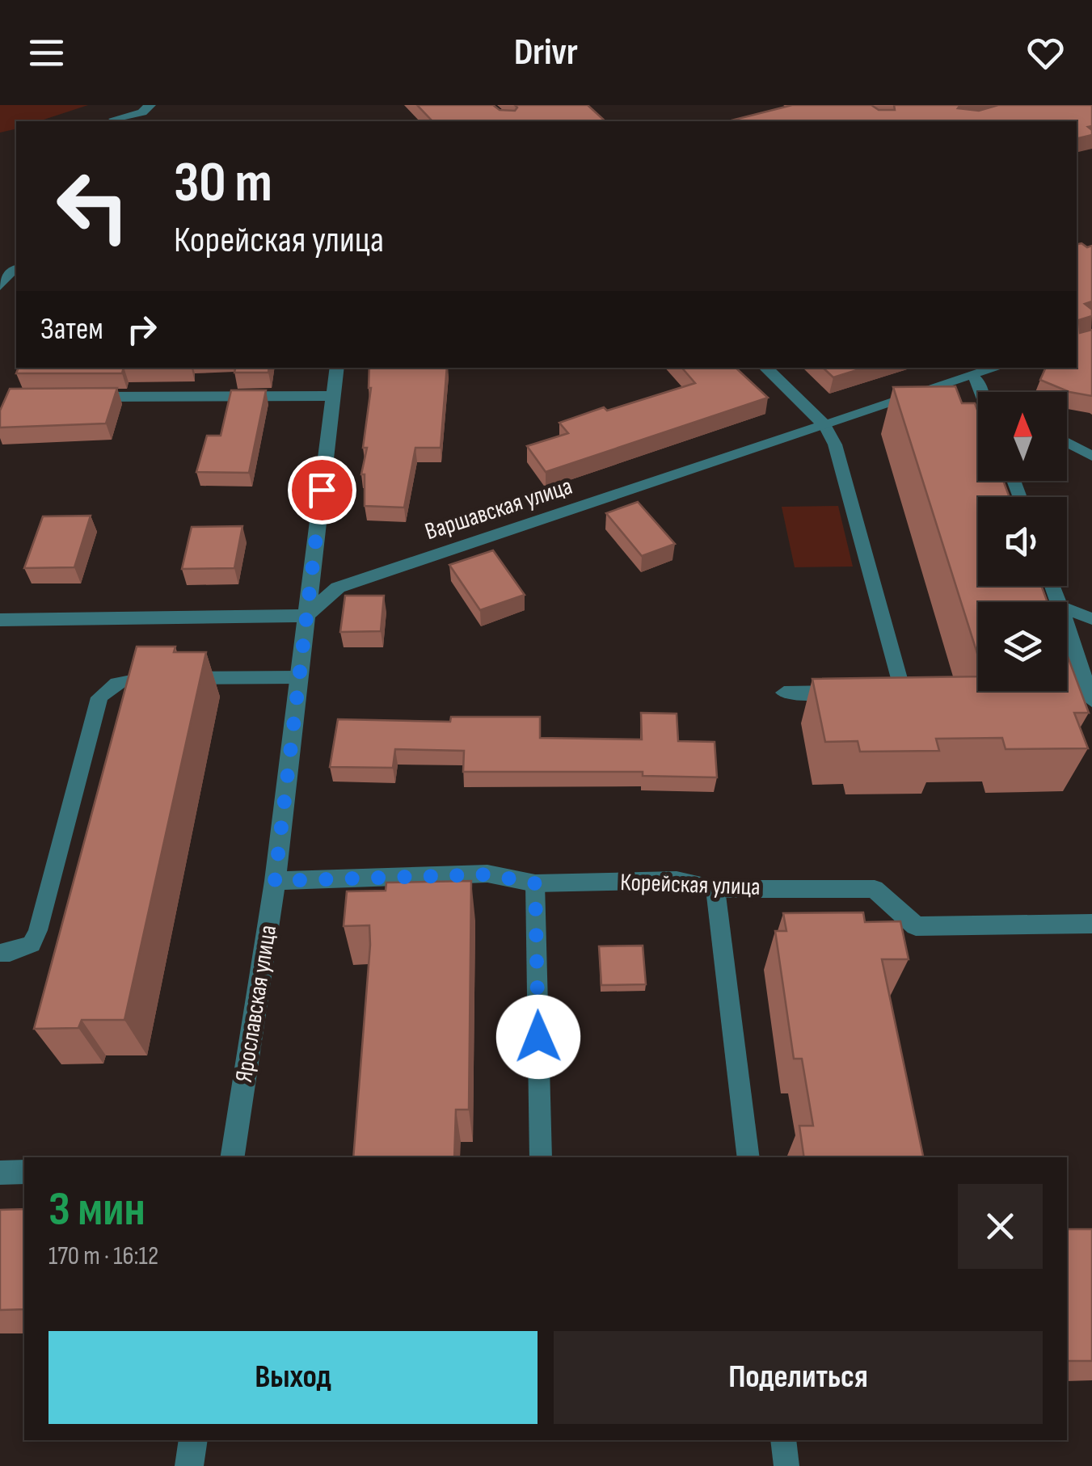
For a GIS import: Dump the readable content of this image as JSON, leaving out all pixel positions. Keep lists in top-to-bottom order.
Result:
{
  "streets": {
    "street": ["Варшавская улица", "Корейская улица", "Ярославская улица"]
  },
  "crossings": [
    ["Варшавская улица", "Ярославская улица"],
    ["Корейская улица", "Ярославская улица"]
  ],
  "north": "top",
  "page": {
    "header": "Drivr",
    "turn": ["30 m", "Корейская улица"],
    "then": "Затем",
    "heading": ["3 мин", "170 m · 16:12"],
    "buttons": ["Выход", "Поделиться"]
  }
}
